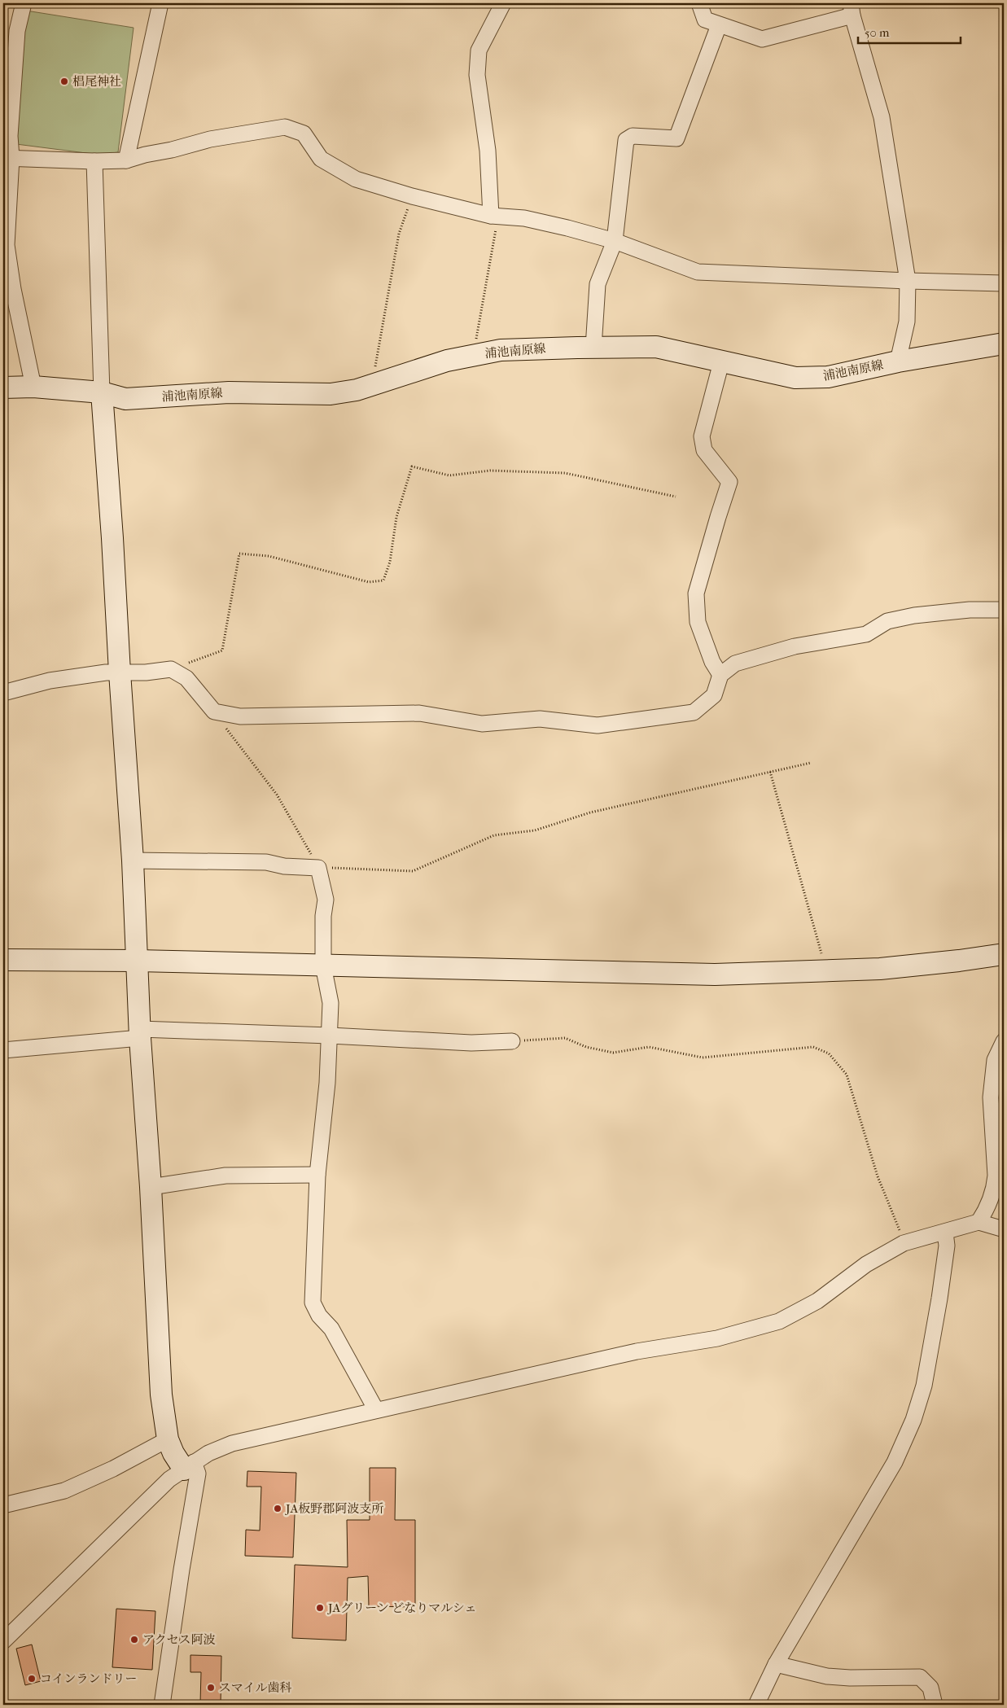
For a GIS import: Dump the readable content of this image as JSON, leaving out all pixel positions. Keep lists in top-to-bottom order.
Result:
{
  "streets": {
    "street": ["浦池南原線"]
  },
  "places": [
    "椙尾神社",
    "JA板野郡阿波支所",
    "JAグリーン どなりマルシェ",
    "アクセス阿波",
    "コインランドリー",
    "スマイル歯科"
  ],
  "scale_bar": "50 m"
}
